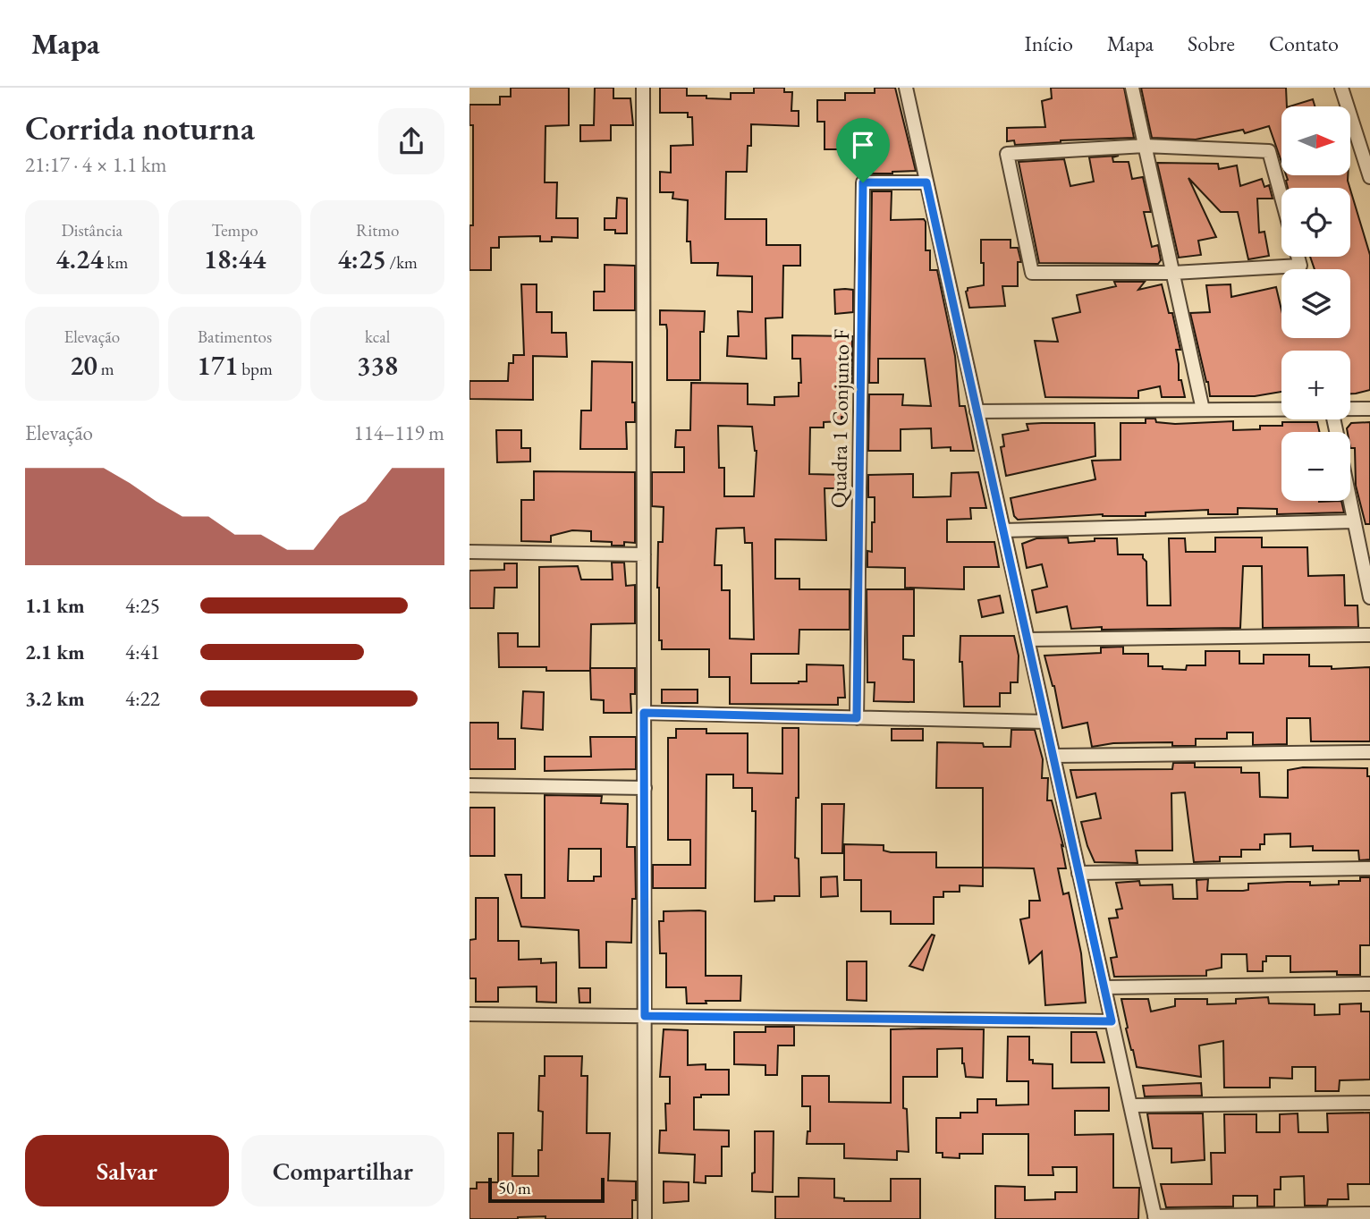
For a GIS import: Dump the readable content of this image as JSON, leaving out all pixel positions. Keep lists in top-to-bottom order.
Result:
{
  "streets": {
    "street": ["Quadra 1 Conjunto F"]
  },
  "scale_bar": "50 m",
  "north": "right",
  "page": {
    "header": "Mapa",
    "nav": [
      "Início",
      "Mapa",
      "Sobre",
      "Contato"
    ],
    "heading": ["Corrida noturna", "21:17 · 4 × 1.1 km"],
    "map_buttons": ["+", "−"],
    "stats": [
      ["Distância", "4.24 km"],
      ["Tempo", "18:44"],
      ["Ritmo", "4:25 /km"],
      ["Elevação", "20 m"],
      ["Batimentos", "171 bpm"],
      ["kcal", "338"]
    ],
    "chart": ["Elevação", "114–119 m"],
    "list": [
      {
        "name": "1.1 km",
        "note": "4:25"
      },
      {
        "name": "2.1 km",
        "note": "4:41"
      },
      {
        "name": "3.2 km",
        "note": "4:22"
      }
    ],
    "buttons": ["Salvar", "Compartilhar"],
    "scale": "50 m"
  }
}
